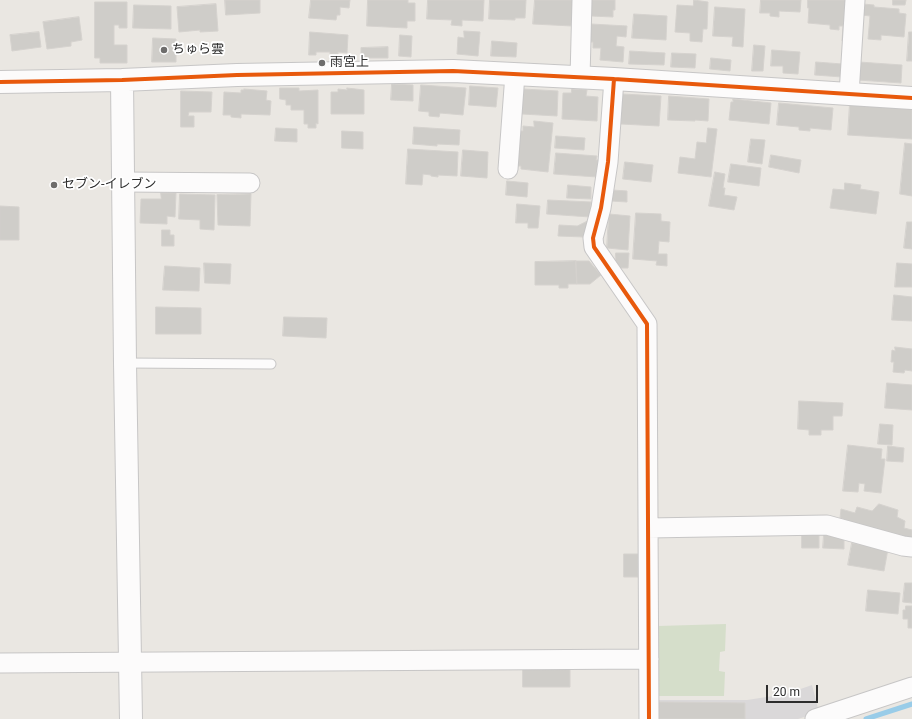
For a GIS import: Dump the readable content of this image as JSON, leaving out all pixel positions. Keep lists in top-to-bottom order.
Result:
{
  "places": ["ちゅら雲", "雨宮上", "セブン-イレブン"],
  "scale_bar": "20 m"
}
